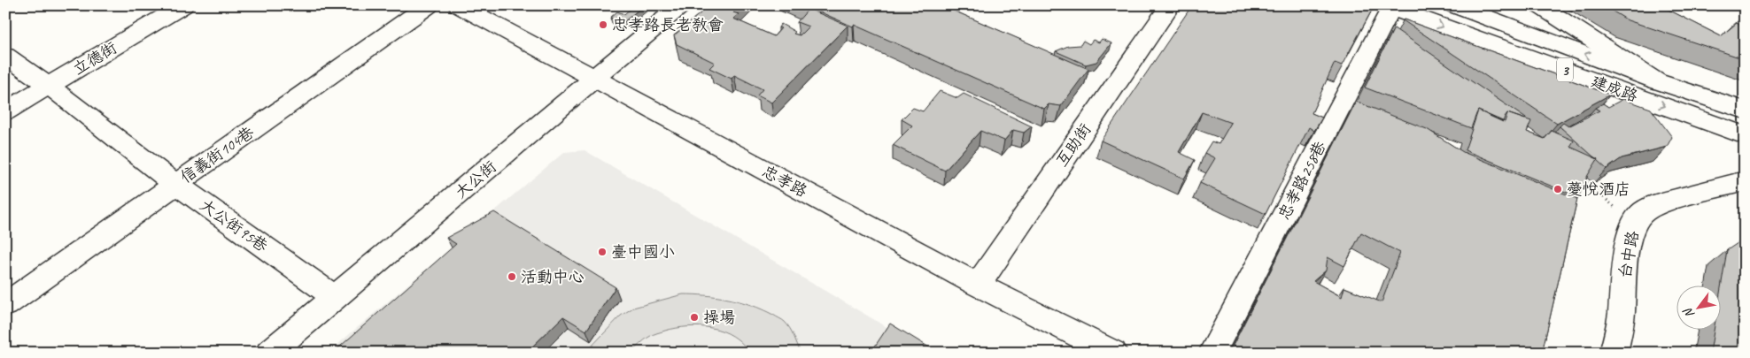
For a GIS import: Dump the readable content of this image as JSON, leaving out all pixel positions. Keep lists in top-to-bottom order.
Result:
{
  "streets": {
    "street": [
      "立德街",
      "3",
      "建成路",
      "互助街",
      "信義街104巷",
      "大公街",
      "忠孝路258巷",
      "忠孝路",
      "大公街95巷",
      "台中路"
    ]
  },
  "crossings": [
    ["立德街", "大公街95巷"],
    ["建成路", "忠孝路258巷"],
    ["互助街", "忠孝路"],
    ["信義街104巷", "大公街95巷"],
    ["大公街", "忠孝路"],
    ["大公街", "大公街95巷"]
  ],
  "places": [
    "忠孝路長老教會",
    "薆悅酒店",
    "臺中國小",
    "活動中心",
    "操場"
  ],
  "north": "bottom left"
}
